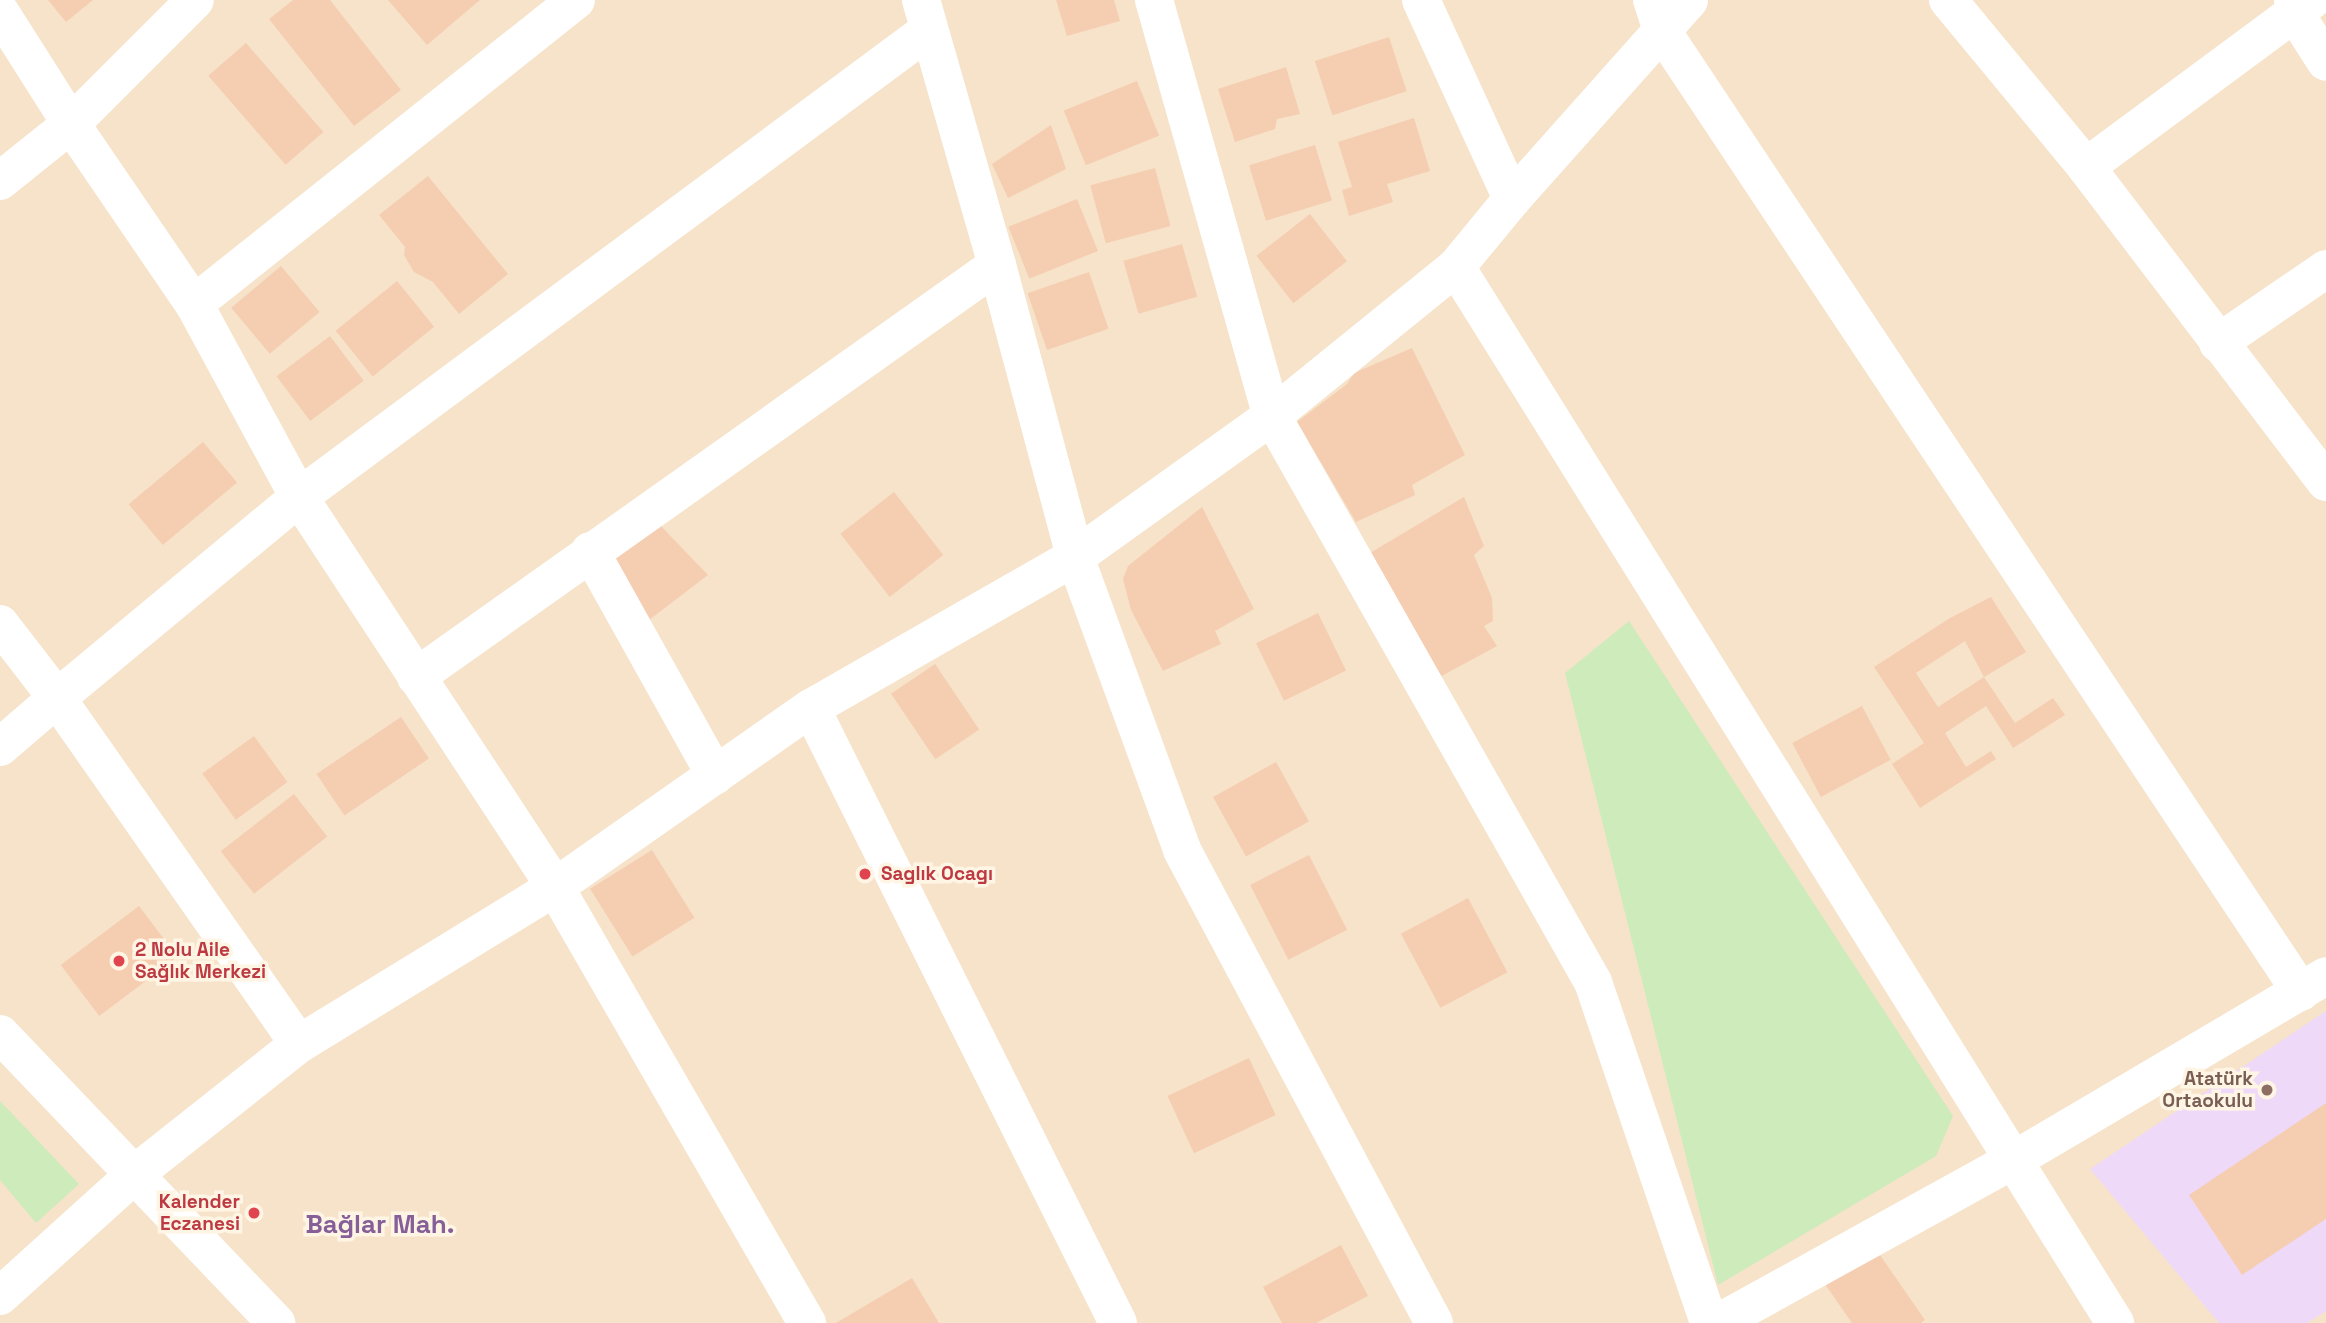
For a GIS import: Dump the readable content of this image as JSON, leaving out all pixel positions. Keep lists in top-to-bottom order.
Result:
{
  "districts": ["Bağlar Mah."],
  "places": [
    "Saglık Ocagı",
    "2 Nolu Aile Sağlık Merkezi",
    "Atatürk Ortaokulu",
    "Kalender Eczanesi"
  ]
}
